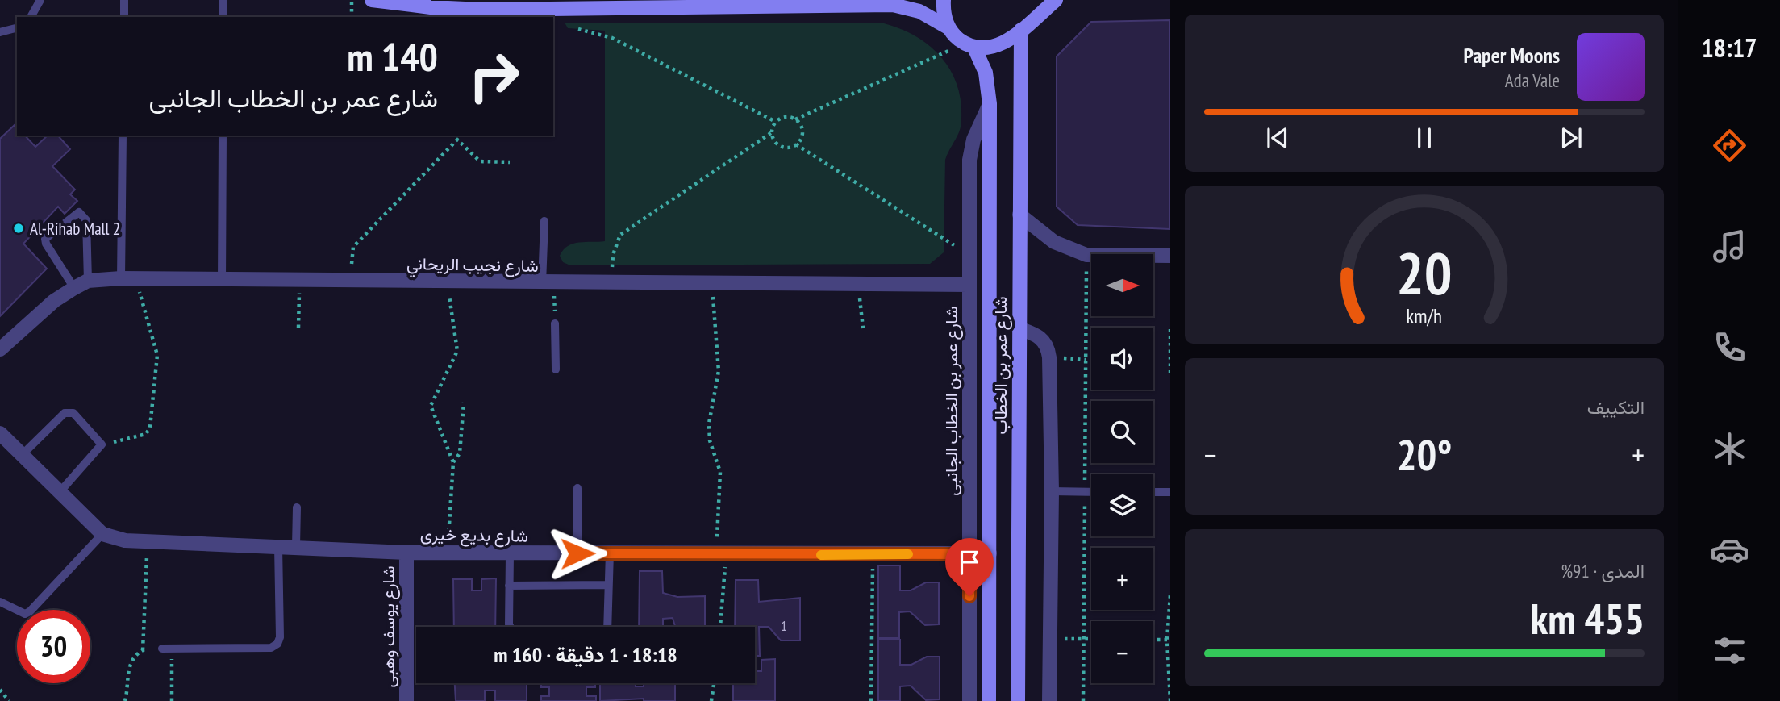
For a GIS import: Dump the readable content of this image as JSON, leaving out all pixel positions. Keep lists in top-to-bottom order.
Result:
{
  "streets": {
    "street": [
      "شارع نجيب الريحاني",
      "شارع عمر بن الخطاب",
      "شارع عمر بن الخطاب الجانبى",
      "شارع بديع خيرى",
      "شارع يوسف وهبى"
    ]
  },
  "crossings": [
    ["شارع نجيب الريحاني", "شارع عمر بن الخطاب الجانبى"],
    ["شارع عمر بن الخطاب", "شارع عمر بن الخطاب الجانبى"],
    ["شارع عمر بن الخطاب", "شارع بديع خيرى"],
    ["شارع عمر بن الخطاب الجانبى", "شارع بديع خيرى"],
    ["شارع بديع خيرى", "شارع يوسف وهبى"]
  ],
  "places": ["Al-Rihab Mall 2"],
  "house_numbers": ["1"],
  "north": "right",
  "page": {
    "tabs": "18:17",
    "turn": ["140 m", "شارع عمر بن الخطاب الجانبى"],
    "song": ["Paper Moons", "Ada Vale"],
    "map_buttons": ["+", "−"],
    "tile": [
      "التكييف",
      ["المدى · 91%", "455 km"]
    ],
    "heat": ["−", "20°", "+"],
    "limit": "30",
    "trip": "18:18 · 1 دقيقة · 160 m",
    "gauge": ["20", "km/h"]
  }
}
